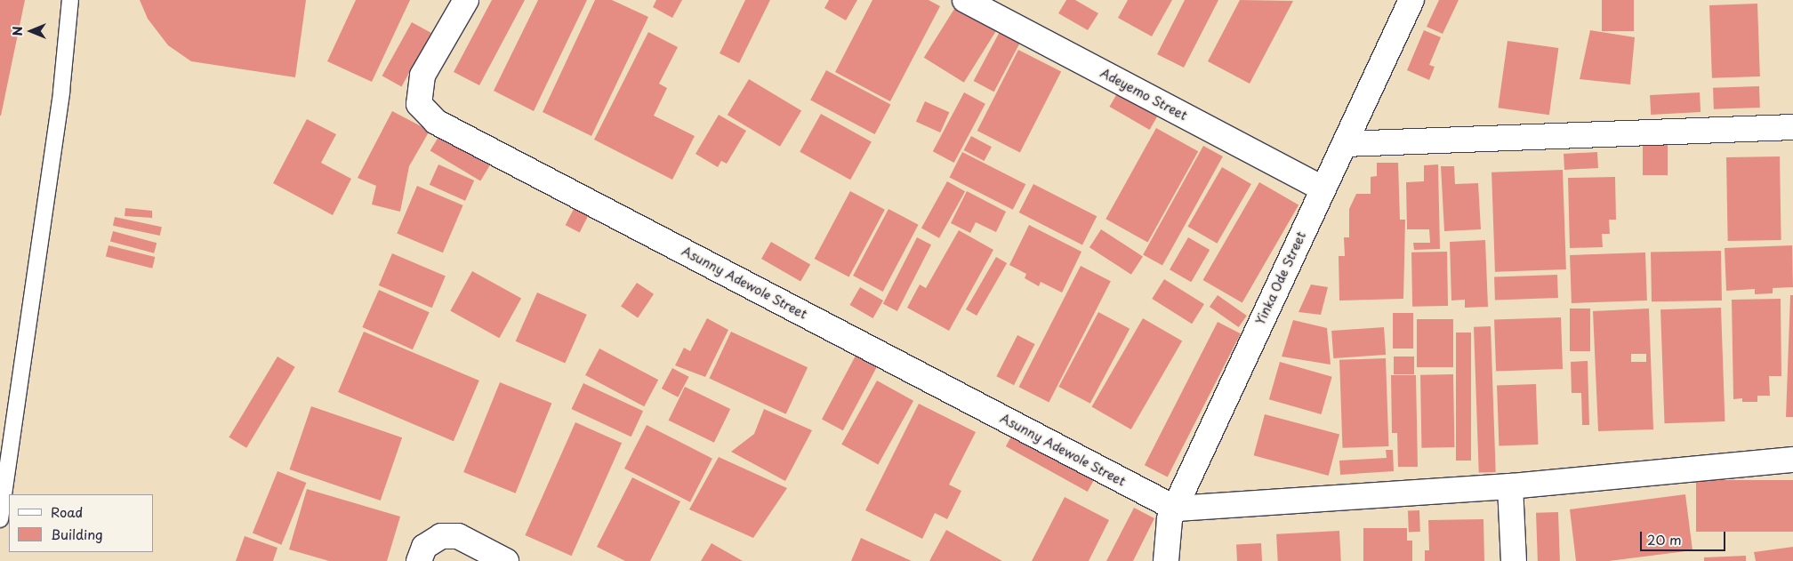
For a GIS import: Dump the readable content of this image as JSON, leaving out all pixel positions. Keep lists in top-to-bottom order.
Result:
{
  "streets": {
    "street": ["Adeyemo Street", "Yinka Ode Street", "Asunny Adewole Street"]
  },
  "crossings": [
    ["Adeyemo Street", "Yinka Ode Street"],
    ["Yinka Ode Street", "Asunny Adewole Street"]
  ],
  "legend": ["Road", "Building"],
  "scale_bar": "20 m",
  "north": "left"
}
